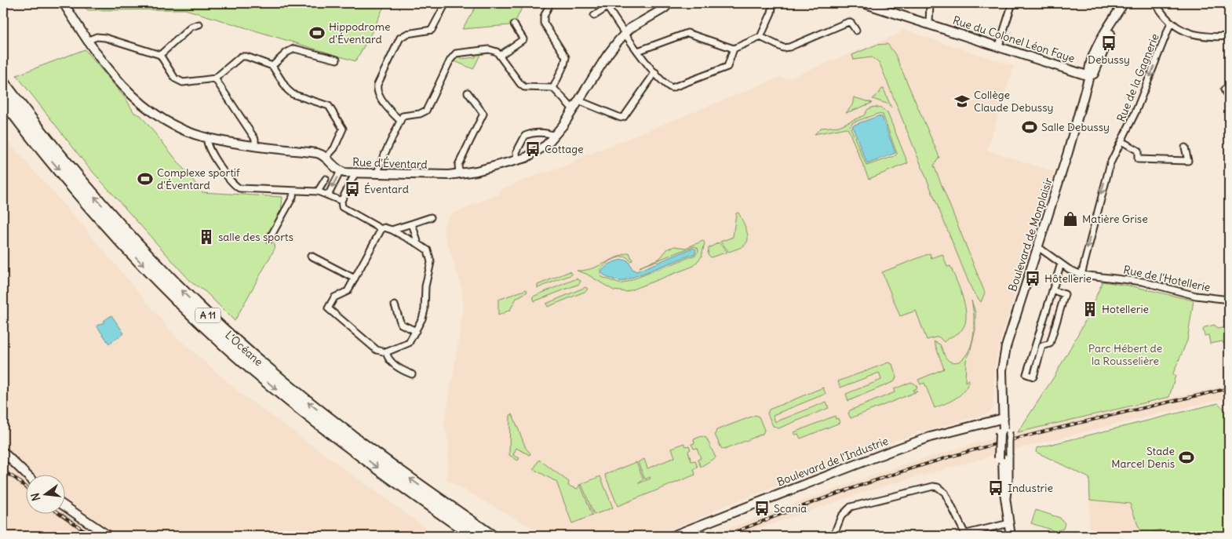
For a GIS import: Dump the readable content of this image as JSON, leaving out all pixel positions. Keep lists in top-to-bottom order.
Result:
{
  "streets": {
    "highway": ["A 11", "L’Océane"],
    "street": [
      "Rue du Colonel Léon Faye",
      "Rue de la Gagnerie",
      "Rue d'Éventard",
      "Boulevard de Monplaisir",
      "Rue de l'Hotellerie",
      "Boulevard de l'Industrie"
    ]
  },
  "crossings": [
    ["Rue du Colonel Léon Faye", "Boulevard de Monplaisir"],
    ["Rue de la Gagnerie", "Rue de l'Hotellerie"],
    ["Boulevard de Monplaisir", "Rue de l'Hotellerie"],
    ["Boulevard de Monplaisir", "Boulevard de l'Industrie"]
  ],
  "one_way": ["Rue de la Gagnerie"],
  "parks": ["Parc Hébert de la Rousselière"],
  "places": {
    "sports": [
      "Hippodrome d'Éventard",
      "Salle Debussy",
      "Complexe sportif d'Éventard",
      "Stade Marcel Denis"
    ],
    "bus stop": [
      "Debussy",
      "Cottage",
      "Éventard",
      "Hôtellerie",
      "Industrie",
      "Scania"
    ],
    "school or university": ["Collège Claude Debussy"],
    "shop": ["Matière Grise"],
    "building": ["salle des sports", "Hotellerie"]
  },
  "north": "left"
}
